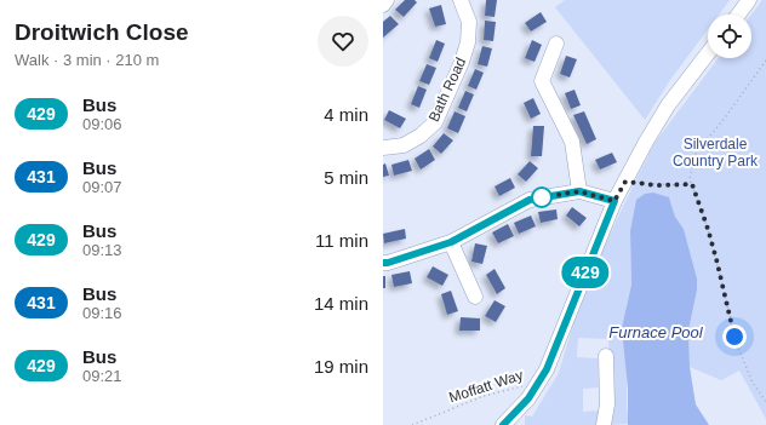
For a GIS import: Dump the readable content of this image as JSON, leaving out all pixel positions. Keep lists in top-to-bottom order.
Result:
{
  "streets": {
    "street": ["Bath Road"],
    "path": ["Moffatt Way"]
  },
  "water": ["Furnace Pool"],
  "parks": ["Silverdale Country Park"],
  "lines": ["bus line 429"],
  "page": {
    "heading": ["Droitwich Close", "Walk · 3 min · 210 m"],
    "on_map": "429",
    "list": [
      {
        "mark": "429",
        "name": "Bus",
        "note": "09:06",
        "value": "4 min"
      },
      {
        "mark": "431",
        "name": "Bus",
        "note": "09:07",
        "value": "5 min"
      },
      {
        "mark": "429",
        "name": "Bus",
        "note": "09:13",
        "value": "11 min"
      },
      {
        "mark": "431",
        "name": "Bus",
        "note": "09:16",
        "value": "14 min"
      },
      {
        "mark": "429",
        "name": "Bus",
        "note": "09:21",
        "value": "19 min"
      }
    ]
  }
}
